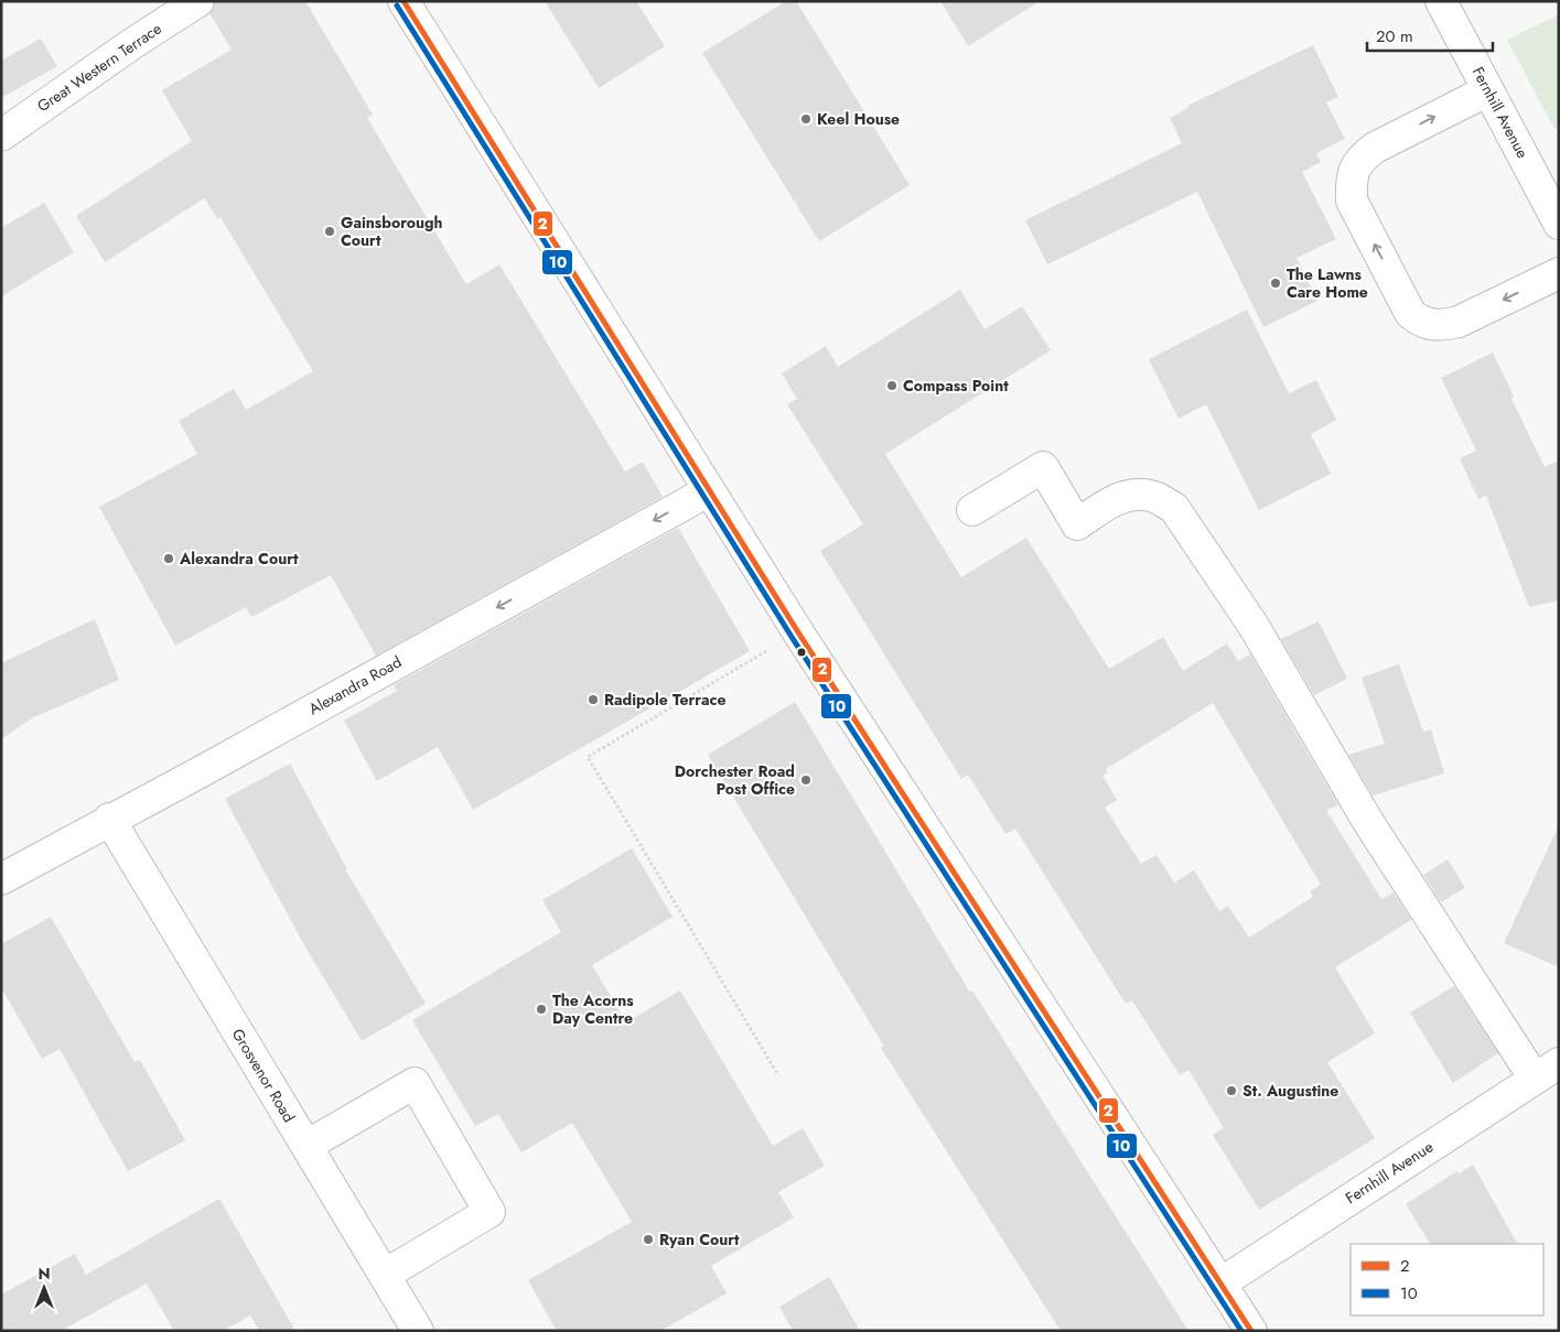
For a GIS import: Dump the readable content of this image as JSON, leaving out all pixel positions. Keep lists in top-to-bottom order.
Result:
{
  "streets": {
    "street": [
      "Great Western Terrace",
      "Fernhill Avenue",
      "Alexandra Road",
      "Grosvenor Road"
    ]
  },
  "crossings": [
    ["Alexandra Road", "Grosvenor Road"]
  ],
  "one_way": ["Alexandra Road"],
  "places": [
    "Keel House",
    "Gainsborough Court",
    "The Lawns Care Home",
    "Compass Point",
    "Alexandra Court",
    "Radipole Terrace",
    "Dorchester Road Post Office",
    "The Acorns Day Centre",
    "St. Augustine",
    "Ryan Court"
  ],
  "lines": ["transit line 2", "transit line 10"],
  "legend": ["2", "10"],
  "scale_bar": "20 m",
  "north": "top"
}
